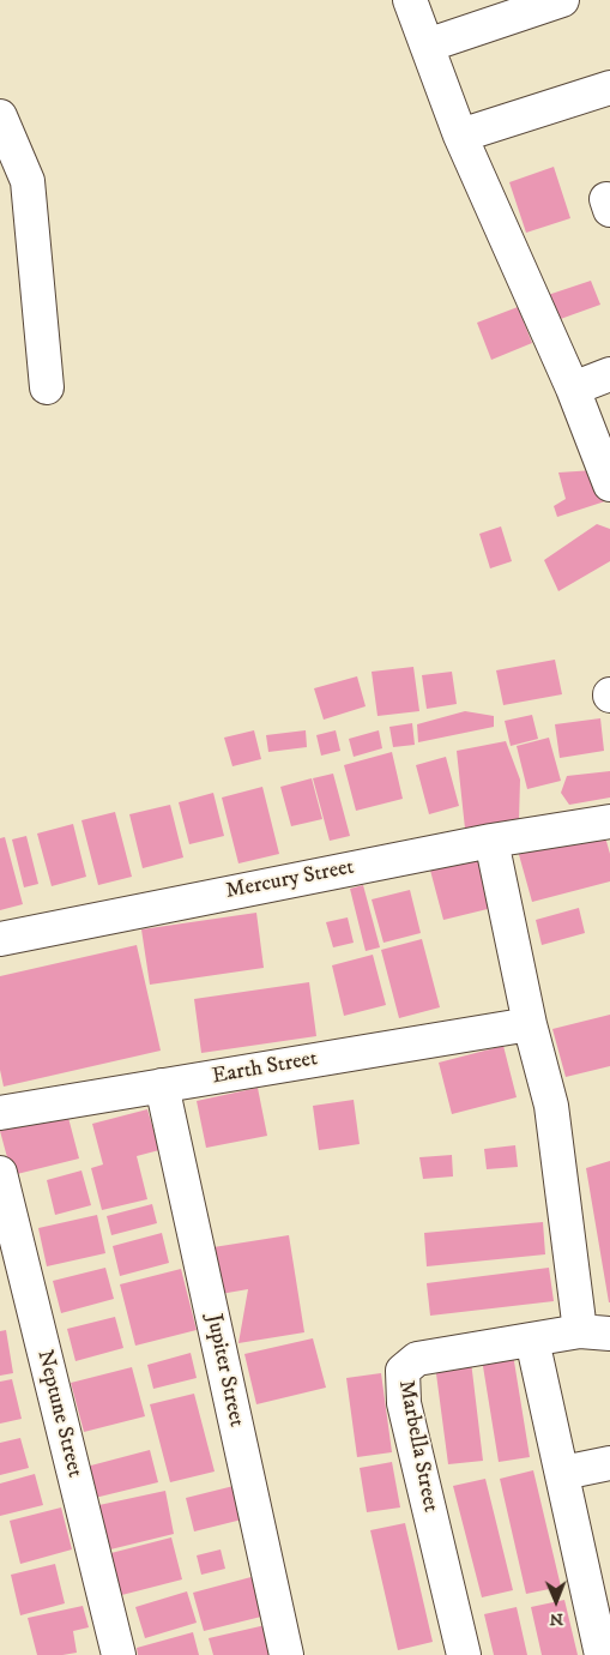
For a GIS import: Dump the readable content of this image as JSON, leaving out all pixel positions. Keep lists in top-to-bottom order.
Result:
{
  "streets": {
    "street": [
      "Mercury Street",
      "Earth Street",
      "Jupiter Street",
      "Neptune Street",
      "Marbella Street"
    ]
  },
  "crossings": [
    ["Earth Street", "Jupiter Street"]
  ],
  "north": "bottom"
}
